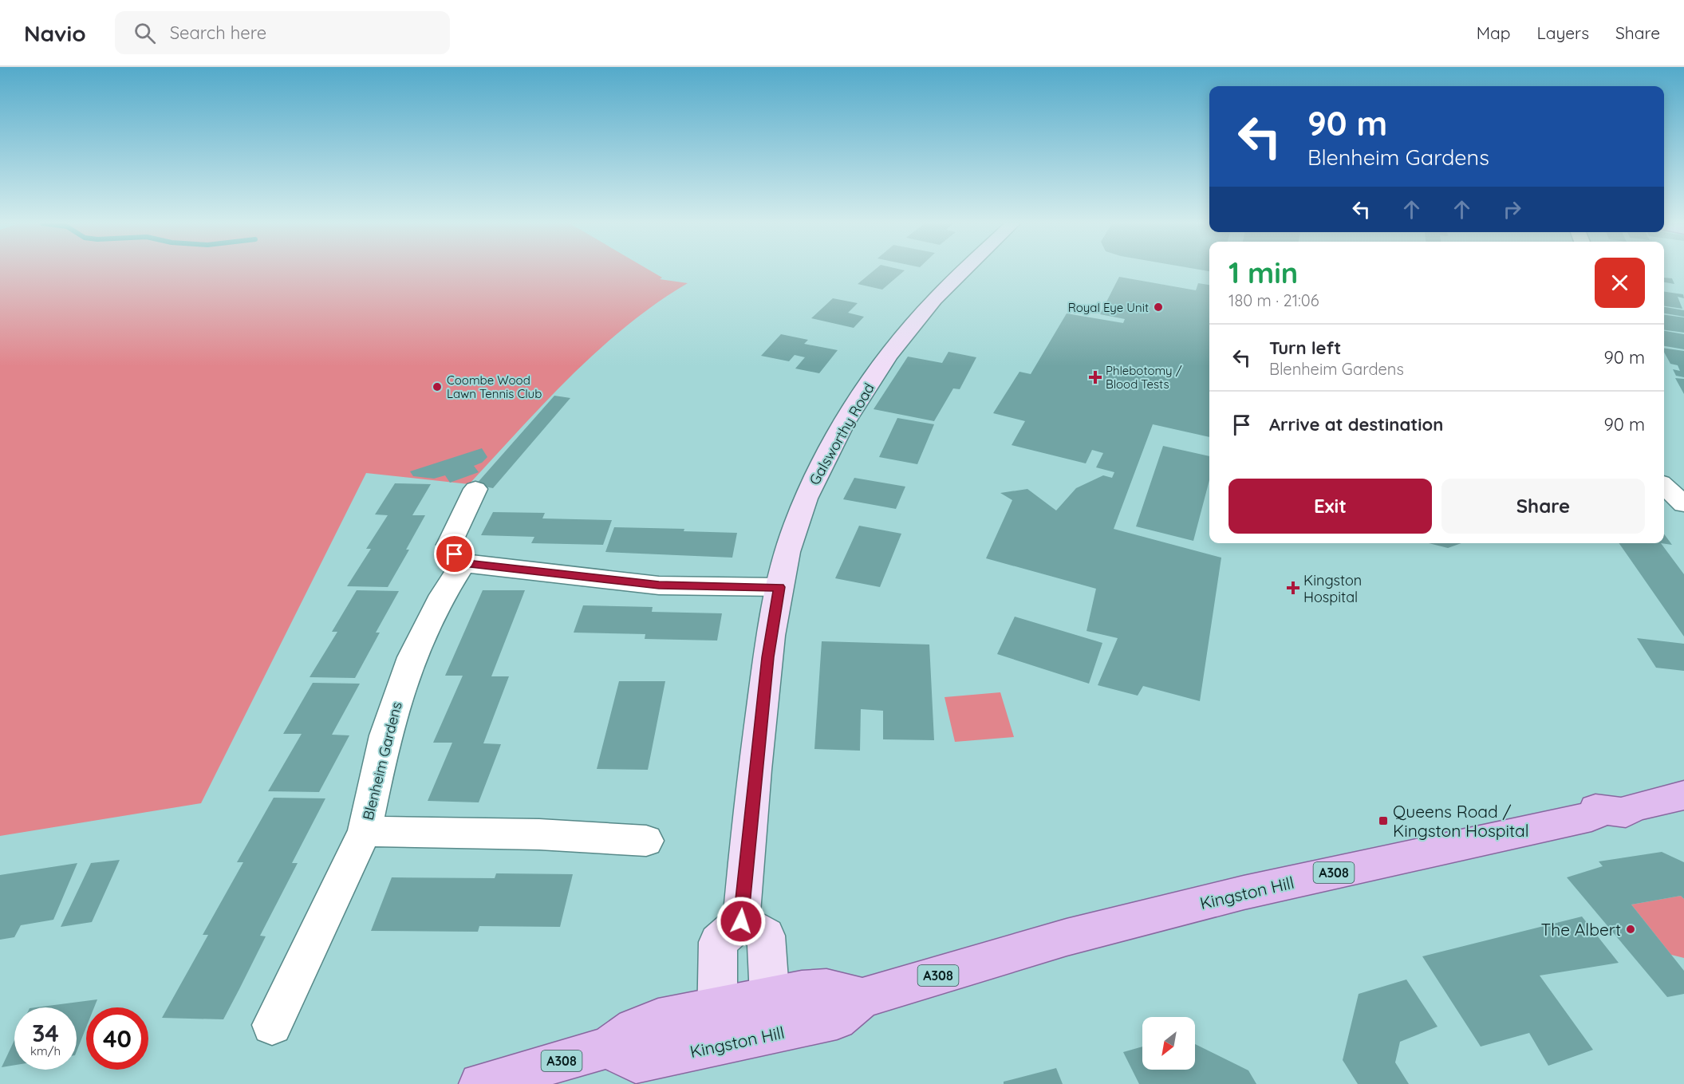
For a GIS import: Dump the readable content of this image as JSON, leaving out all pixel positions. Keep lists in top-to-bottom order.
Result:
{
  "streets": {
    "main road": ["A308", "Kingston Hill"],
    "street": ["Galsworthy Road", "Blenheim Gardens"]
  },
  "places": {
    "other": ["Royal Eye Unit", "Coombe Wood Lawn Tennis Club", "The Albert"],
    "health": ["Phlebotomy / Blood Tests", "Kingston Hospital"],
    "transit": ["Queens Road / Kingston Hospital"]
  },
  "north": "bottom left",
  "page": {
    "header": "Navio",
    "search": "Search here",
    "nav": ["Map", "Layers", "Share"],
    "turn": ["90 m", "Blenheim Gardens"],
    "heading": ["1 min", "180 m · 21:06"],
    "list": [
      {
        "name": "Turn left",
        "note": "Blenheim Gardens",
        "value": "90 m"
      },
      {
        "name": "Arrive at destination",
        "value": "90 m"
      }
    ],
    "buttons": ["Exit", "Share"],
    "speed": "34 km/h",
    "limit": "40"
  }
}
